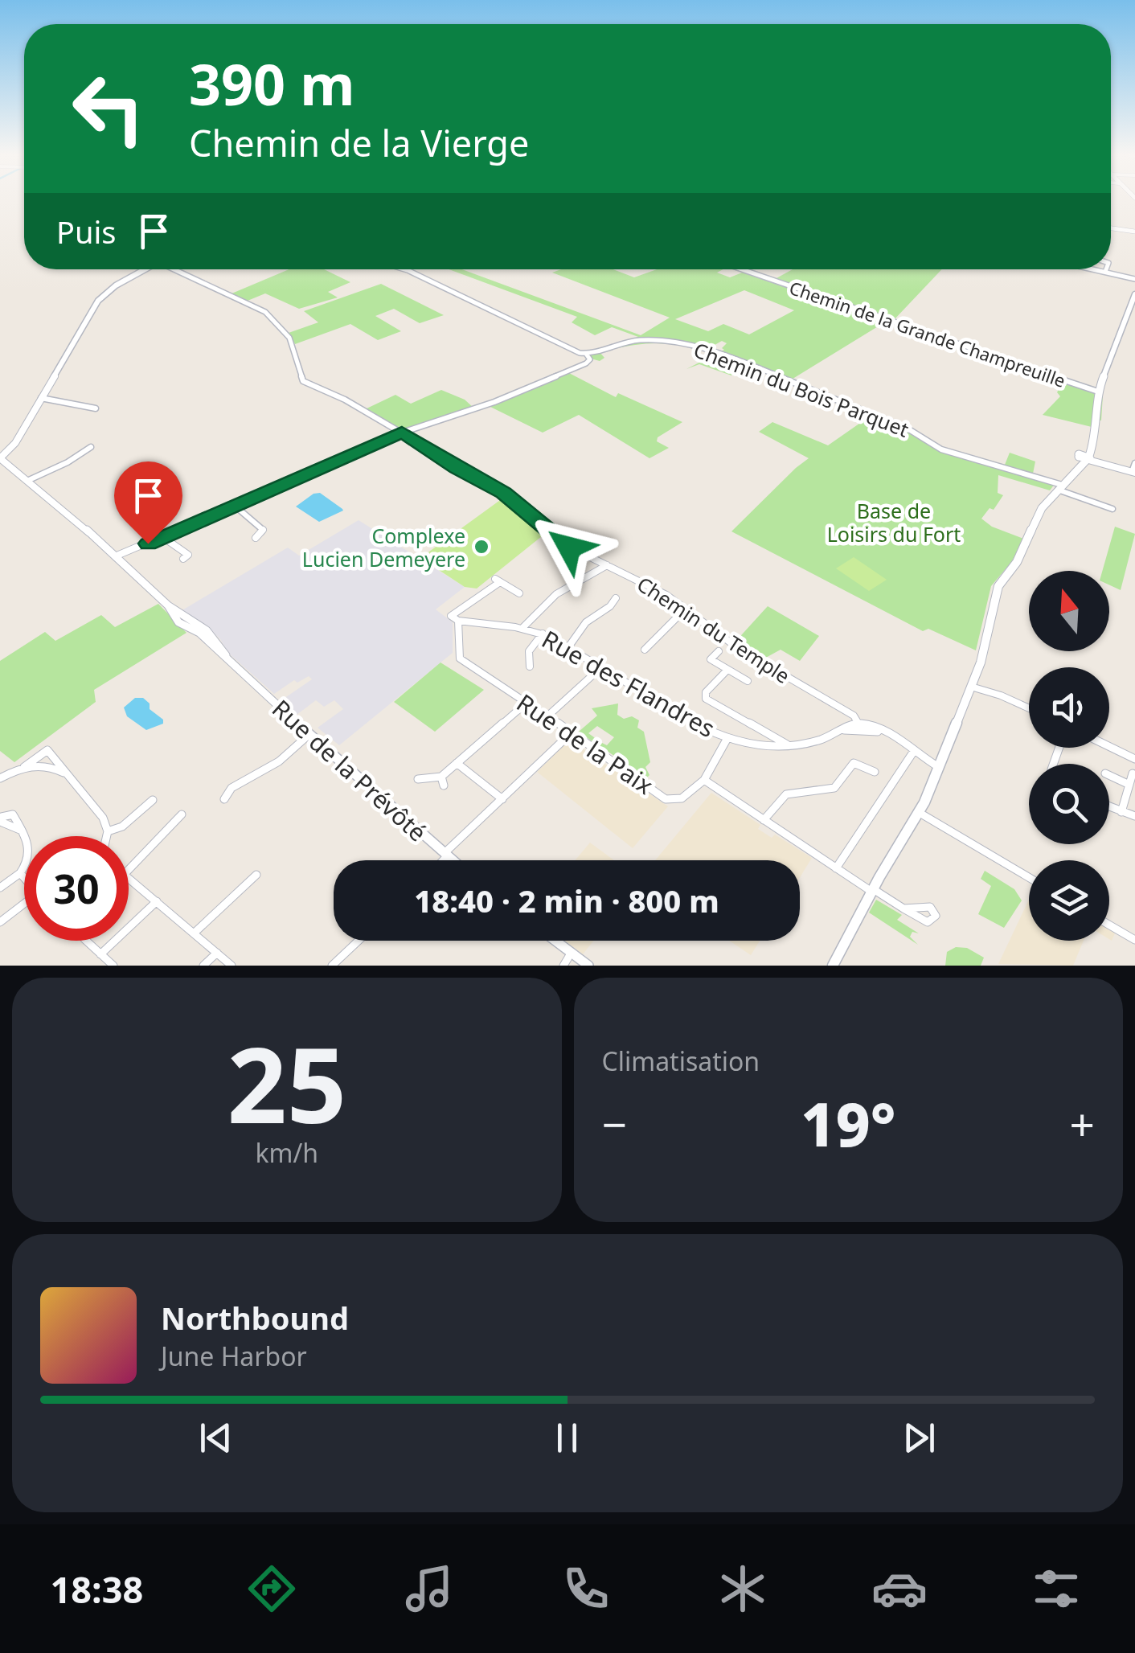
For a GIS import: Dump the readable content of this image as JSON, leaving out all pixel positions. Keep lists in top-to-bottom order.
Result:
{
  "streets": {
    "street": [
      "Chemin de la Grande Champreuille",
      "Chemin du Bois Parquet",
      "Chemin du Temple",
      "Rue des Flandres",
      "Rue de la Paix",
      "Rue de la Prévôté"
    ]
  },
  "crossings": [
    ["Chemin du Temple", "Rue des Flandres"],
    ["Rue des Flandres", "Rue de la Paix"]
  ],
  "parks": ["Base de Loisirs du Fort"],
  "places": ["Complexe Lucien Demeyere"],
  "north": "top",
  "page": {
    "turn": ["390 m", "Chemin de la Vierge"],
    "then": "Puis",
    "limit": "30",
    "trip": "18:40 · 2 min · 800 m",
    "tile": [
      ["25", "km/h"],
      "Climatisation"
    ],
    "heat": ["−", "19°", "+"],
    "song": ["Northbound", "June Harbor"],
    "tabs": "18:38"
  }
}
